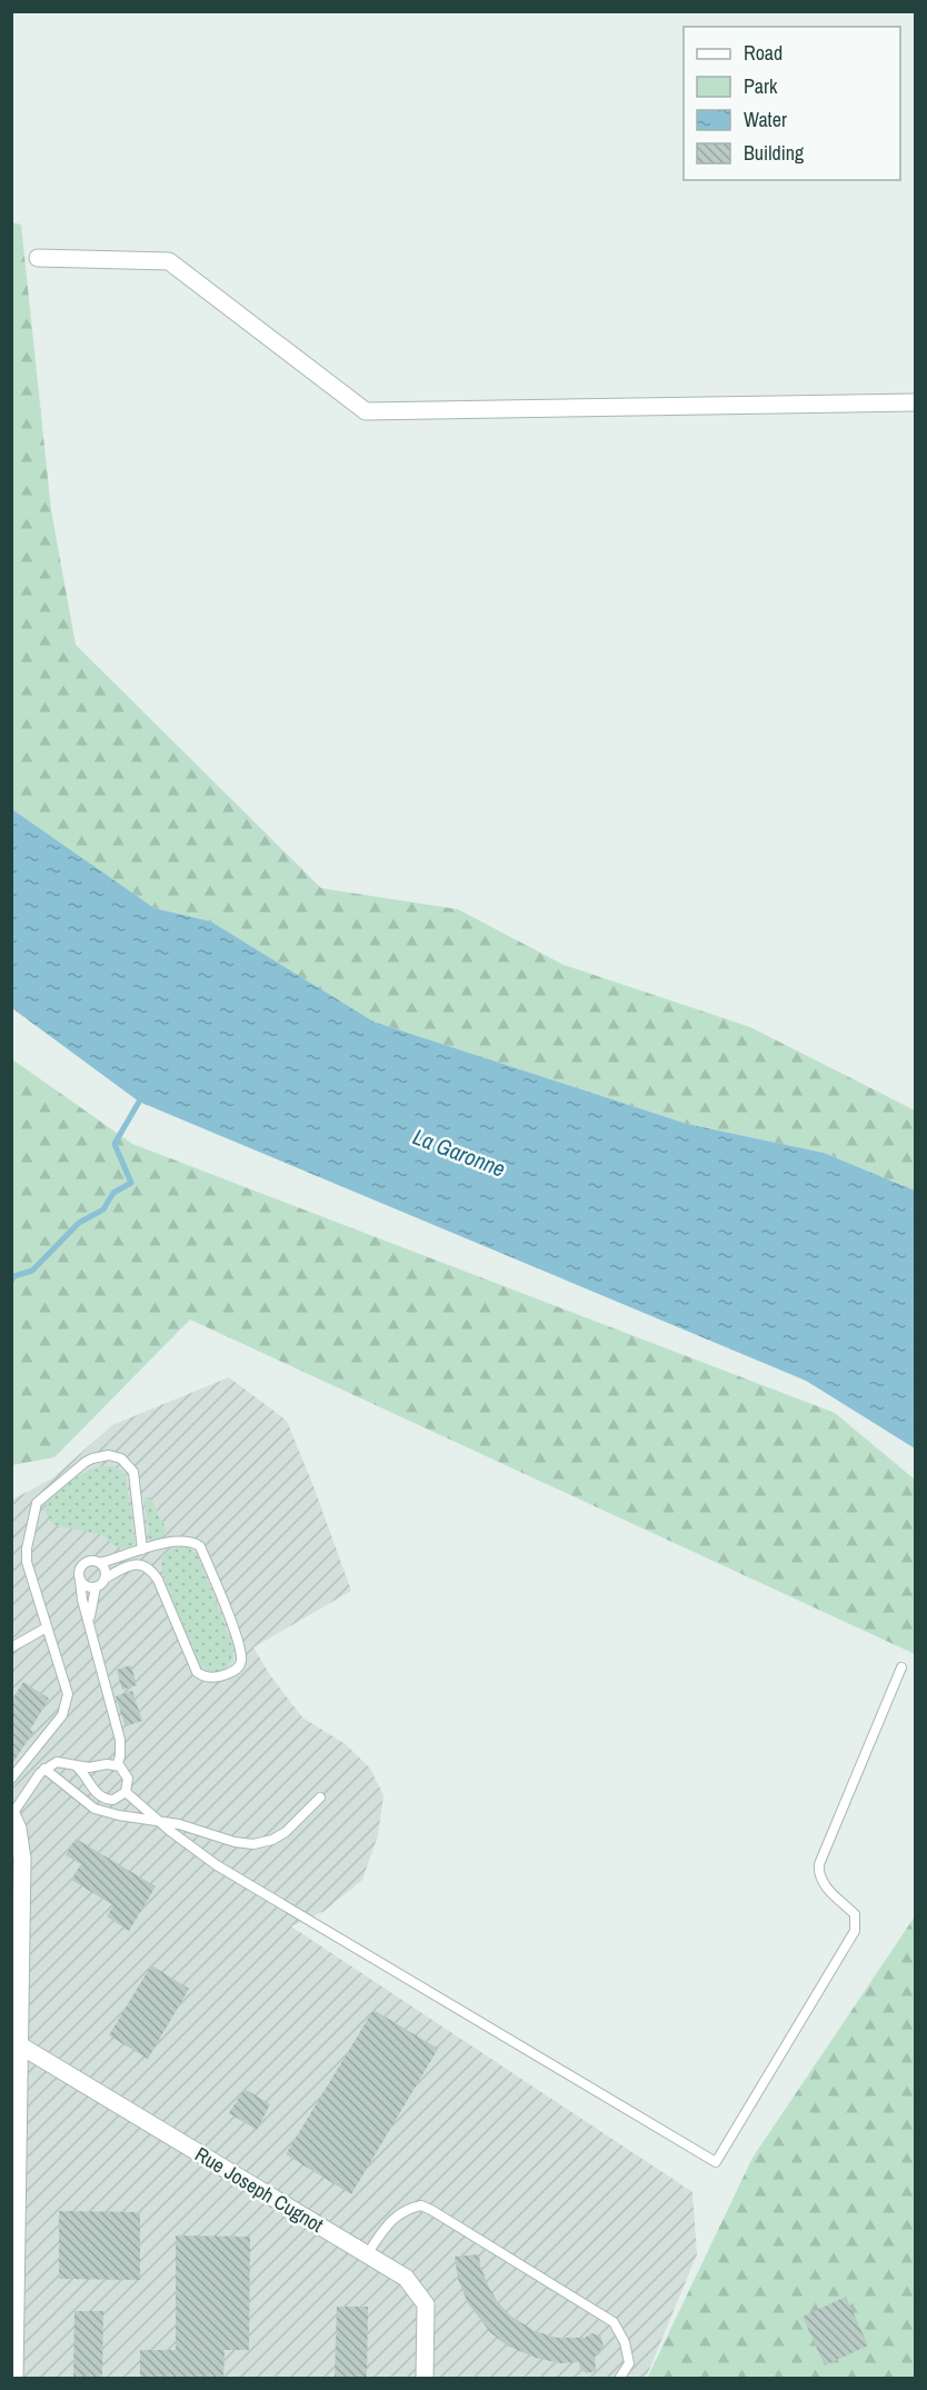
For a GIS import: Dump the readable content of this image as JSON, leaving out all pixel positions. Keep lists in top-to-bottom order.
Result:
{
  "streets": {
    "street": ["Rue Joseph Cugnot"]
  },
  "water": ["La Garonne"],
  "legend": [
    "Road",
    "Park",
    "Water",
    "Building"
  ]
}
